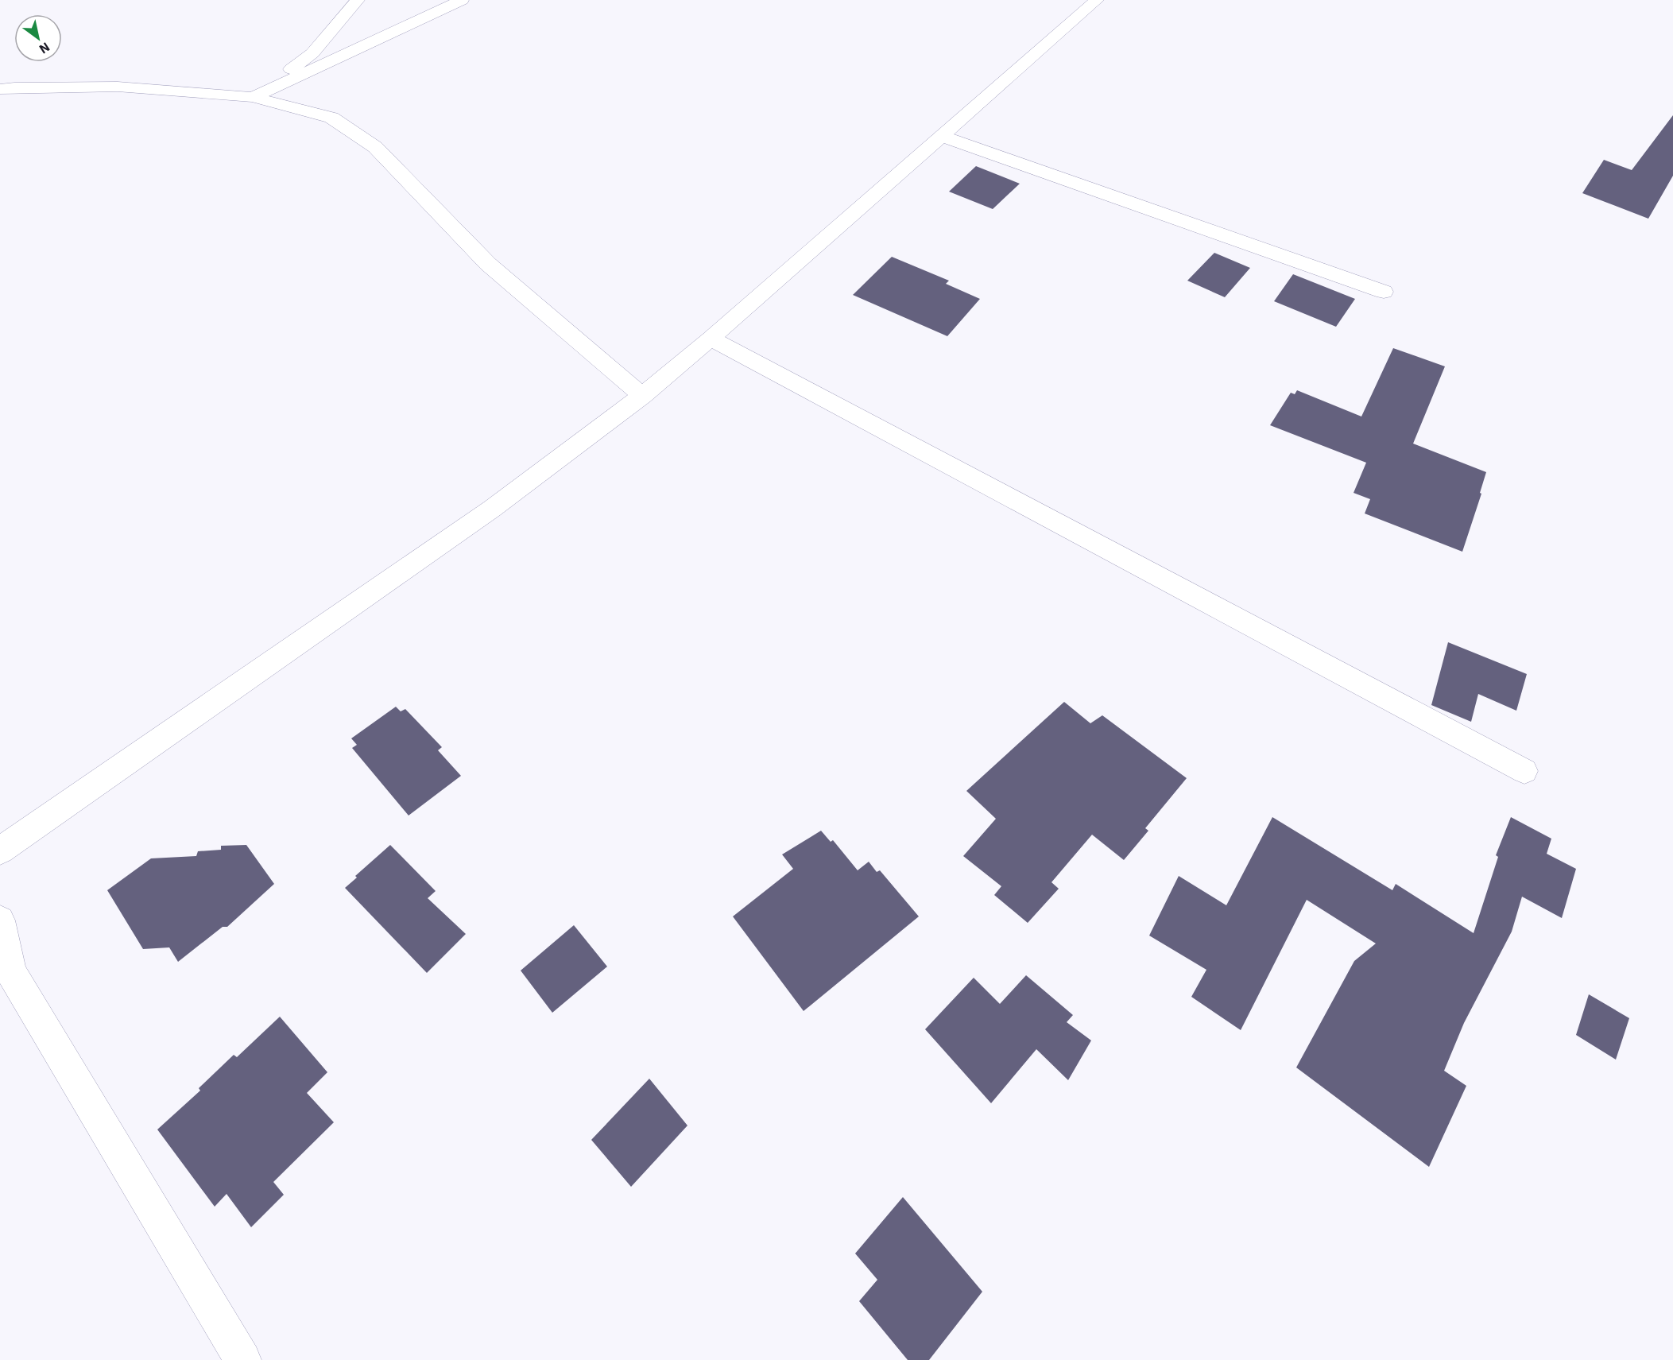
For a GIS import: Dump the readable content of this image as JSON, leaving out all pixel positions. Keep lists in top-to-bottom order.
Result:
{
  "north": "bottom right"
}
